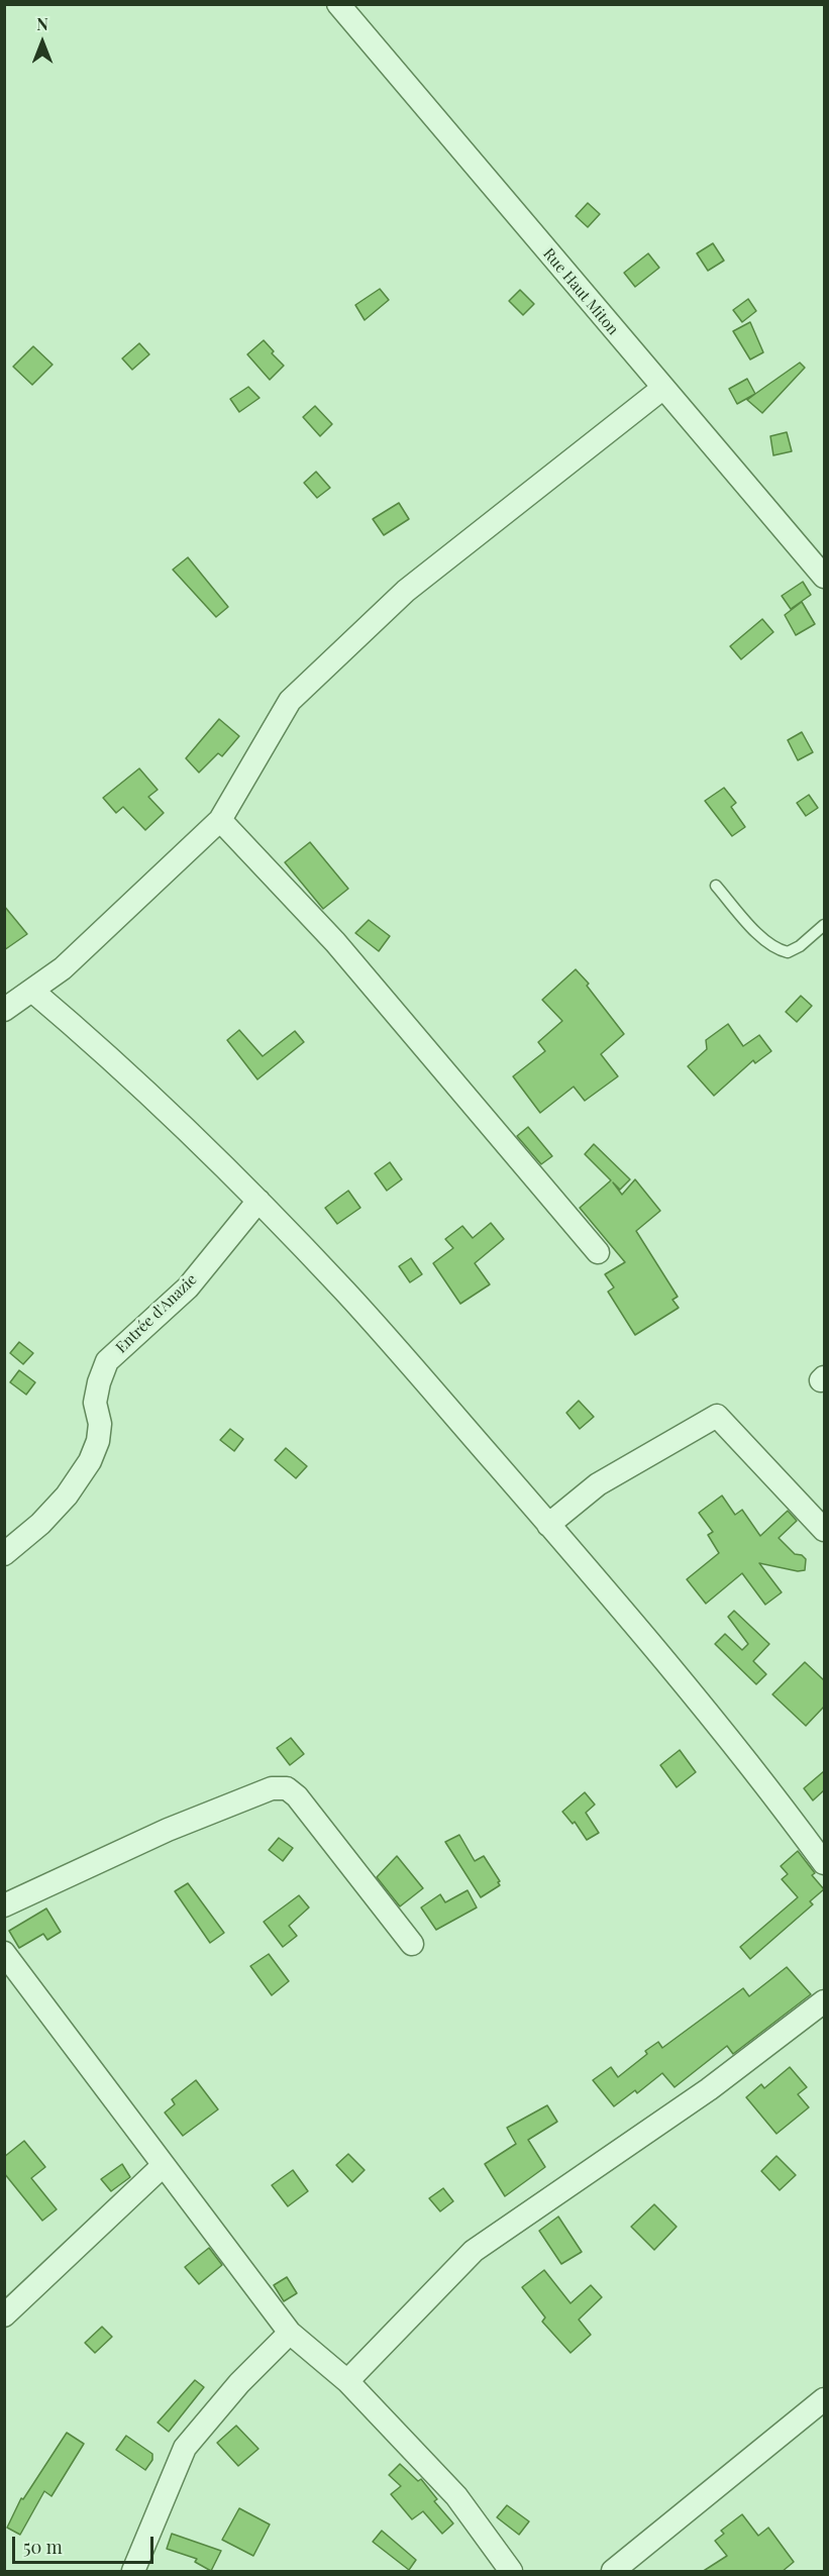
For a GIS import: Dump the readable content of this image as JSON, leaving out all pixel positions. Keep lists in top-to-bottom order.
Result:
{
  "streets": {
    "street": ["Rue Haut Miton", "Entrée d'Anazie"]
  },
  "scale_bar": "50 m",
  "north": "top"
}
